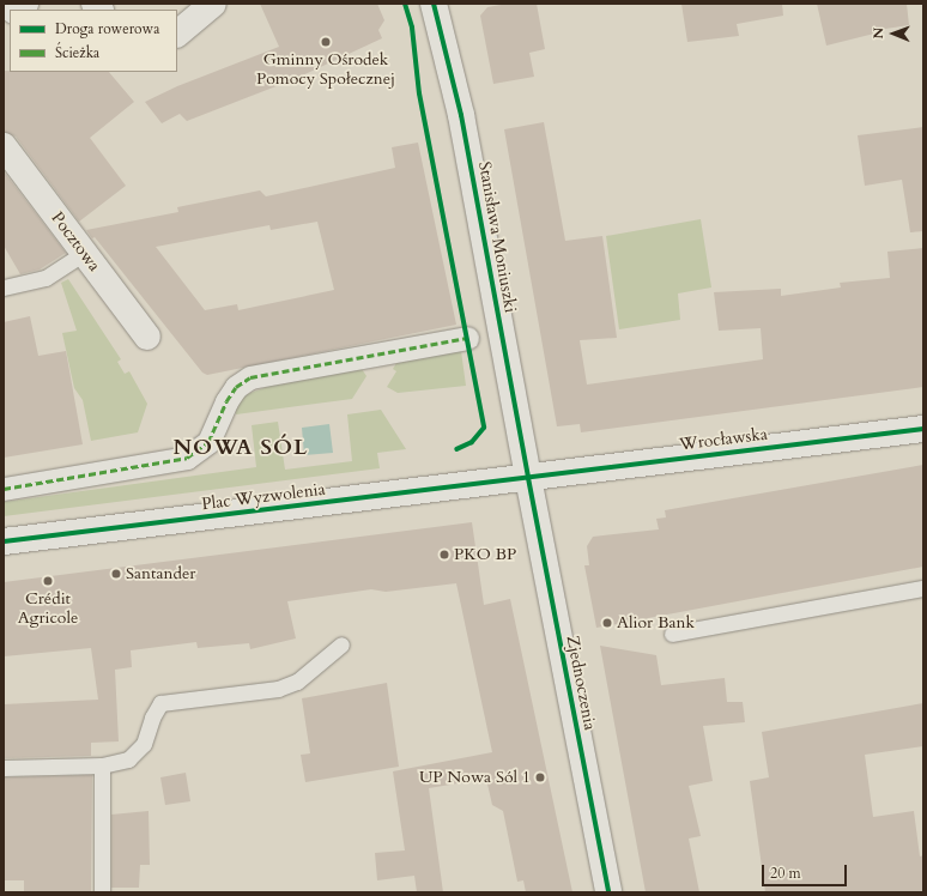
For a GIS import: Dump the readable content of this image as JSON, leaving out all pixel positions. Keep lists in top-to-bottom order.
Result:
{
  "streets": {
    "street": [
      "Stanisława Moniuszki",
      "Pocztowa",
      "Wrocławska",
      "Plac Wyzwolenia",
      "Zjednoczenia"
    ]
  },
  "crossings": [
    ["Stanisława Moniuszki", "Wrocławska"],
    ["Stanisława Moniuszki", "Plac Wyzwolenia"],
    ["Stanisława Moniuszki", "Zjednoczenia"],
    ["Wrocławska", "Plac Wyzwolenia"],
    ["Wrocławska", "Zjednoczenia"],
    ["Plac Wyzwolenia", "Zjednoczenia"]
  ],
  "districts": ["NOWA SÓL"],
  "places": [
    "Gminny Ośrodek Pomocy Społecznej",
    "PKO BP",
    "Santander",
    "Crédit Agricole",
    "Alior Bank",
    "UP Nowa Sól 1"
  ],
  "legend": ["Droga rowerowa", "Ścieżka"],
  "scale_bar": "20 m",
  "north": "left"
}
